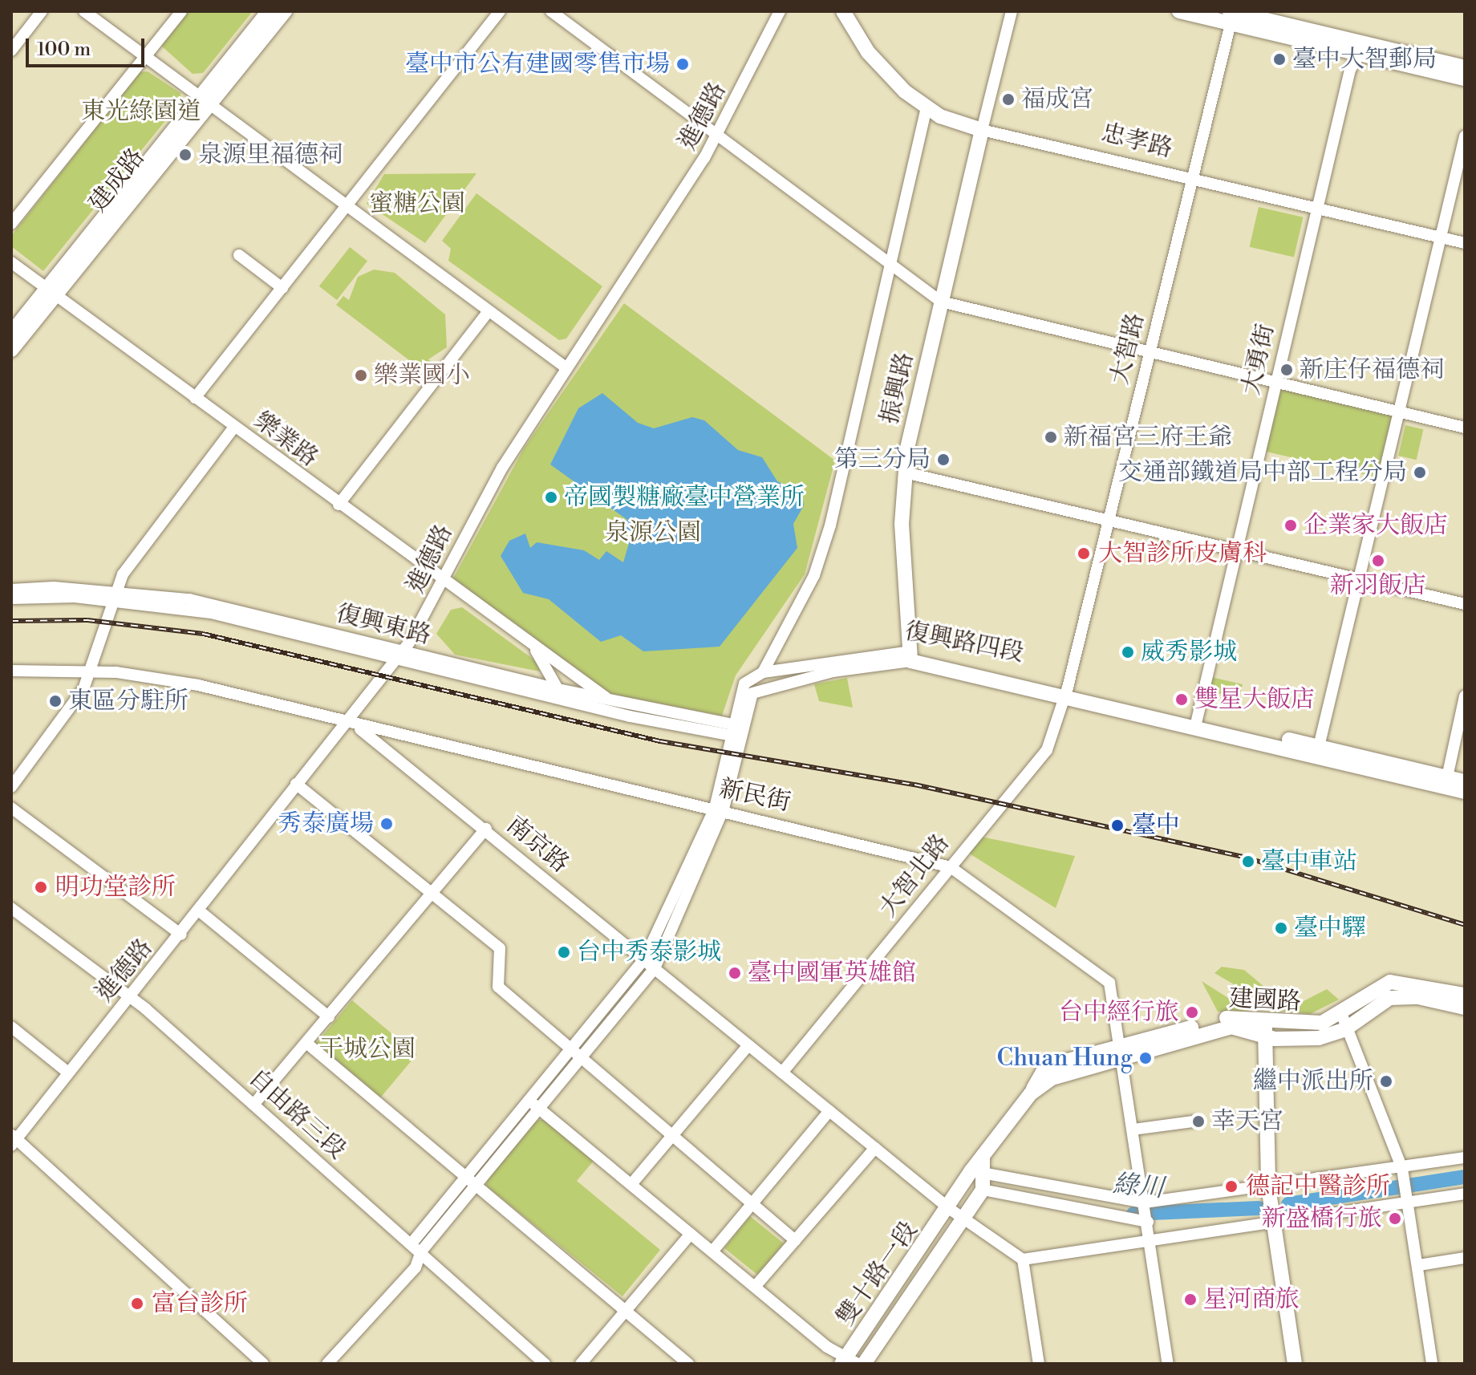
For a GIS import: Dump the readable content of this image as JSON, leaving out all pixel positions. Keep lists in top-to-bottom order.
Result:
{
  "streets": {
    "main road": [
      "忠孝路",
      "建成路",
      "振興路",
      "復興路四段",
      "建國路",
      "雙十路一段"
    ],
    "street": [
      "進德路",
      "大智路",
      "大勇街",
      "樂業路",
      "復興東路",
      "新民街",
      "南京路",
      "大智北路",
      "自由路三段"
    ]
  },
  "crossings": [
    ["進德路", "樂業路"],
    ["進德路", "復興東路"],
    ["進德路", "南京路"],
    ["進德路", "自由路三段"],
    ["忠孝路", "大智路"],
    ["忠孝路", "大勇街"],
    ["忠孝路", "振興路"],
    ["建成路", "樂業路"],
    ["大智路", "復興路四段"],
    ["大智路", "大智北路"],
    ["大勇街", "復興路四段"],
    ["振興路", "復興路四段"],
    ["樂業路", "復興東路"],
    ["復興東路", "復興路四段"],
    ["復興路四段", "新民街"],
    ["復興路四段", "南京路"],
    ["復興路四段", "大智北路"],
    ["新民街", "南京路"],
    ["新民街", "大智北路"],
    ["新民街", "建國路"],
    ["南京路", "大智北路"],
    ["南京路", "建國路"],
    ["南京路", "雙十路一段"],
    ["建國路", "雙十路一段"]
  ],
  "water": ["綠川"],
  "parks": [
    "東光綠園道",
    "蜜糖公園",
    "泉源公園",
    "干城公園"
  ],
  "places": [
    "臺中大智郵局",
    "臺中市公有建國零售市場",
    "福成宮",
    "泉源里福德祠",
    "新庄仔福德祠",
    "樂業國小",
    "新福宮三府王爺",
    "第三分局",
    "交通部鐵道局中部工程分局",
    "帝國製糖廠臺中營業所",
    "企業家大飯店",
    "大智診所皮膚科",
    "新羽飯店",
    "威秀影城",
    "雙星大飯店",
    "東區分駐所",
    "秀泰廣場",
    "臺中",
    "臺中車站",
    "明功堂診所",
    "臺中驛",
    "台中秀泰影城",
    "臺中國軍英雄館",
    "台中經行旅",
    "Chuan Hung",
    "繼中派出所",
    "幸天宮",
    "德記中醫診所",
    "新盛橋行旅",
    "星河商旅",
    "富台診所"
  ],
  "scale_bar": "100 m"
}
